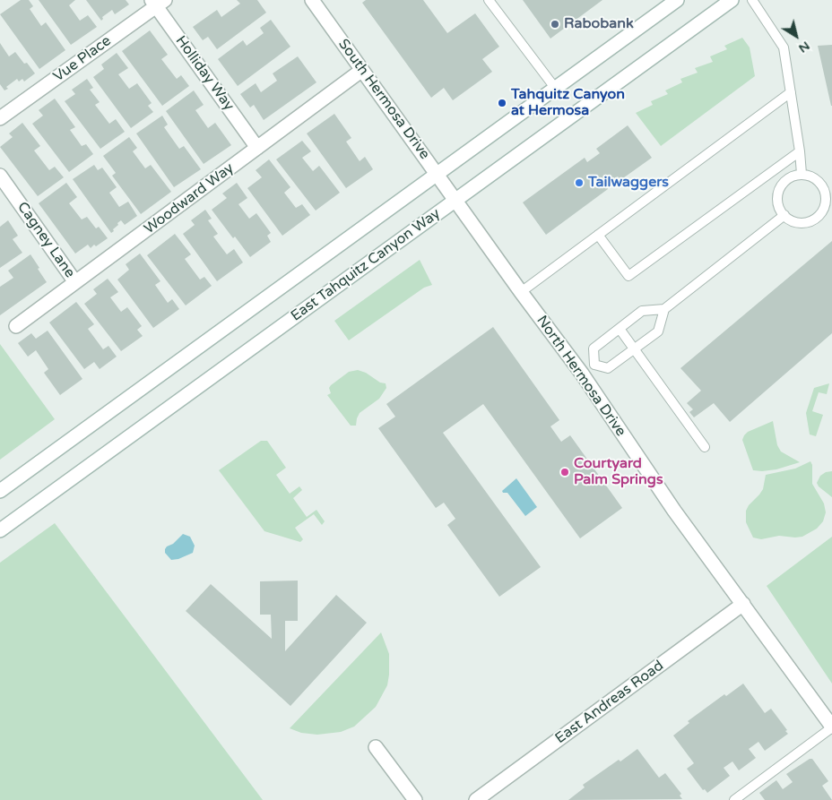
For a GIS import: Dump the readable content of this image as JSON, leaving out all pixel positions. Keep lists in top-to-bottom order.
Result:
{
  "streets": {
    "street": [
      "Vue Place",
      "Holliday Way",
      "South Hermosa Drive",
      "Woodward Way",
      "Cagney Lane",
      "East Tahquitz Canyon Way",
      "North Hermosa Drive",
      "East Andreas Road"
    ]
  },
  "crossings": [
    ["Vue Place", "Holliday Way"],
    ["Holliday Way", "Woodward Way"],
    ["South Hermosa Drive", "Woodward Way"],
    ["South Hermosa Drive", "East Tahquitz Canyon Way"],
    ["South Hermosa Drive", "North Hermosa Drive"],
    ["Woodward Way", "Cagney Lane"],
    ["East Tahquitz Canyon Way", "North Hermosa Drive"],
    ["North Hermosa Drive", "East Andreas Road"]
  ],
  "places": [
    "Rabobank",
    "Tahquitz Canyon at Hermosa",
    "Tailwaggers",
    "Courtyard Palm Springs"
  ],
  "north": "bottom right"
}
